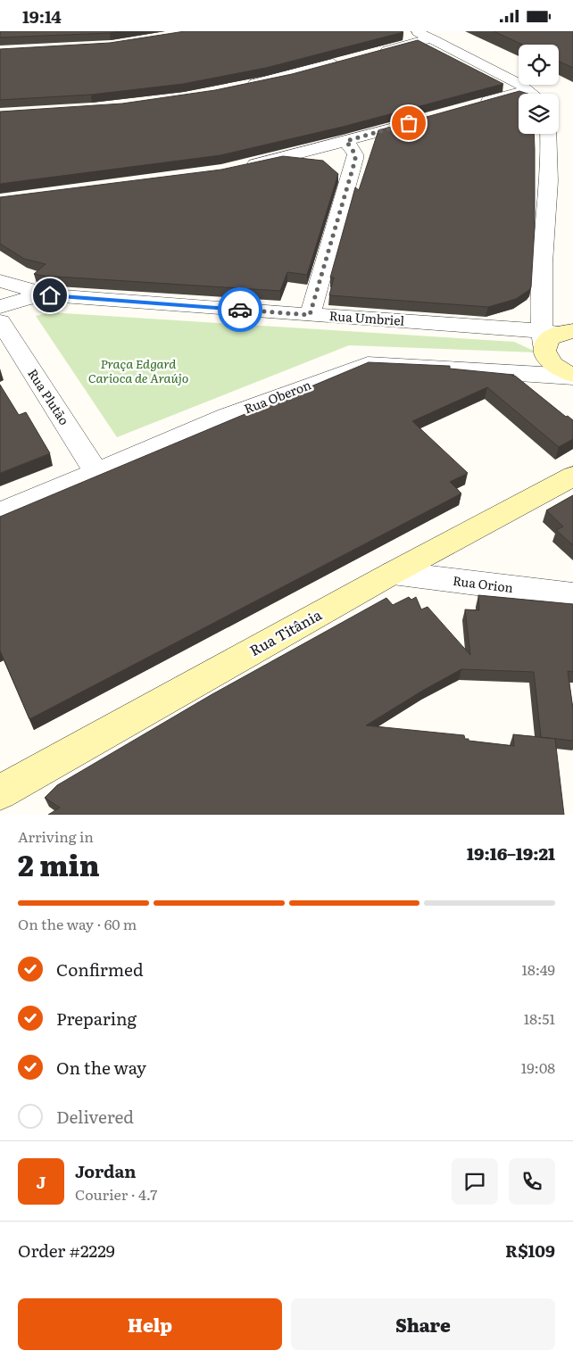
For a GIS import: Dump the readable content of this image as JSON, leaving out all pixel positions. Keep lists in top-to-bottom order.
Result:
{
  "streets": {
    "main road": ["Rua Titânia"],
    "street": [
      "Rua Umbriel",
      "Rua Plutão",
      "Rua Oberon",
      "Rua Orion"
    ]
  },
  "crossings": [
    ["Rua Plutão", "Rua Oberon"],
    ["Rua Orion", "Rua Titânia"]
  ],
  "parks": ["Praça Edgard Carioca de Araújo"],
  "page": {
    "status": "19:14",
    "heading": ["2 min", "Arriving in", "19:16–19:21"],
    "panel": [
      "Jordan",
      "Courier · 4.7",
      "Order #2229",
      "R$109"
    ],
    "bar": "On the way · 60 m",
    "list": [
      ["Confirmed", "18:49"],
      ["Preparing", "18:51"],
      ["On the way", "19:08"],
      "Delivered"
    ],
    "round": "J",
    "buttons": ["Help", "Share"]
  }
}
